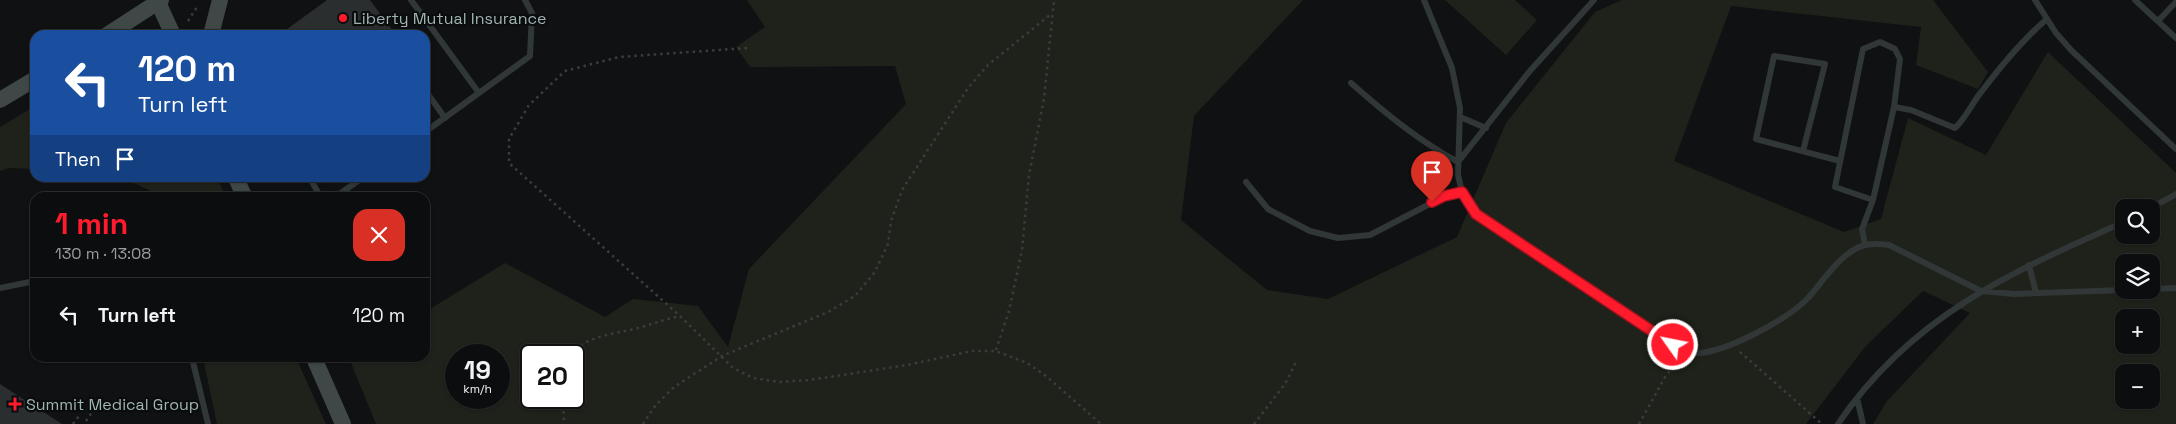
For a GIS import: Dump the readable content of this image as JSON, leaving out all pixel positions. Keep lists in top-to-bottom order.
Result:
{
  "places": {
    "other": ["Liberty Mutual Insurance"],
    "health": ["Summit Medical Group"]
  },
  "page": {
    "turn": ["120 m", "Turn left"],
    "then": "Then",
    "heading": ["1 min", "130 m · 13:08"],
    "map_buttons": ["+", "−"],
    "list": [
      {
        "name": "Turn left",
        "value": "120 m"
      }
    ],
    "speed": "19 km/h",
    "limit": "20"
  }
}
